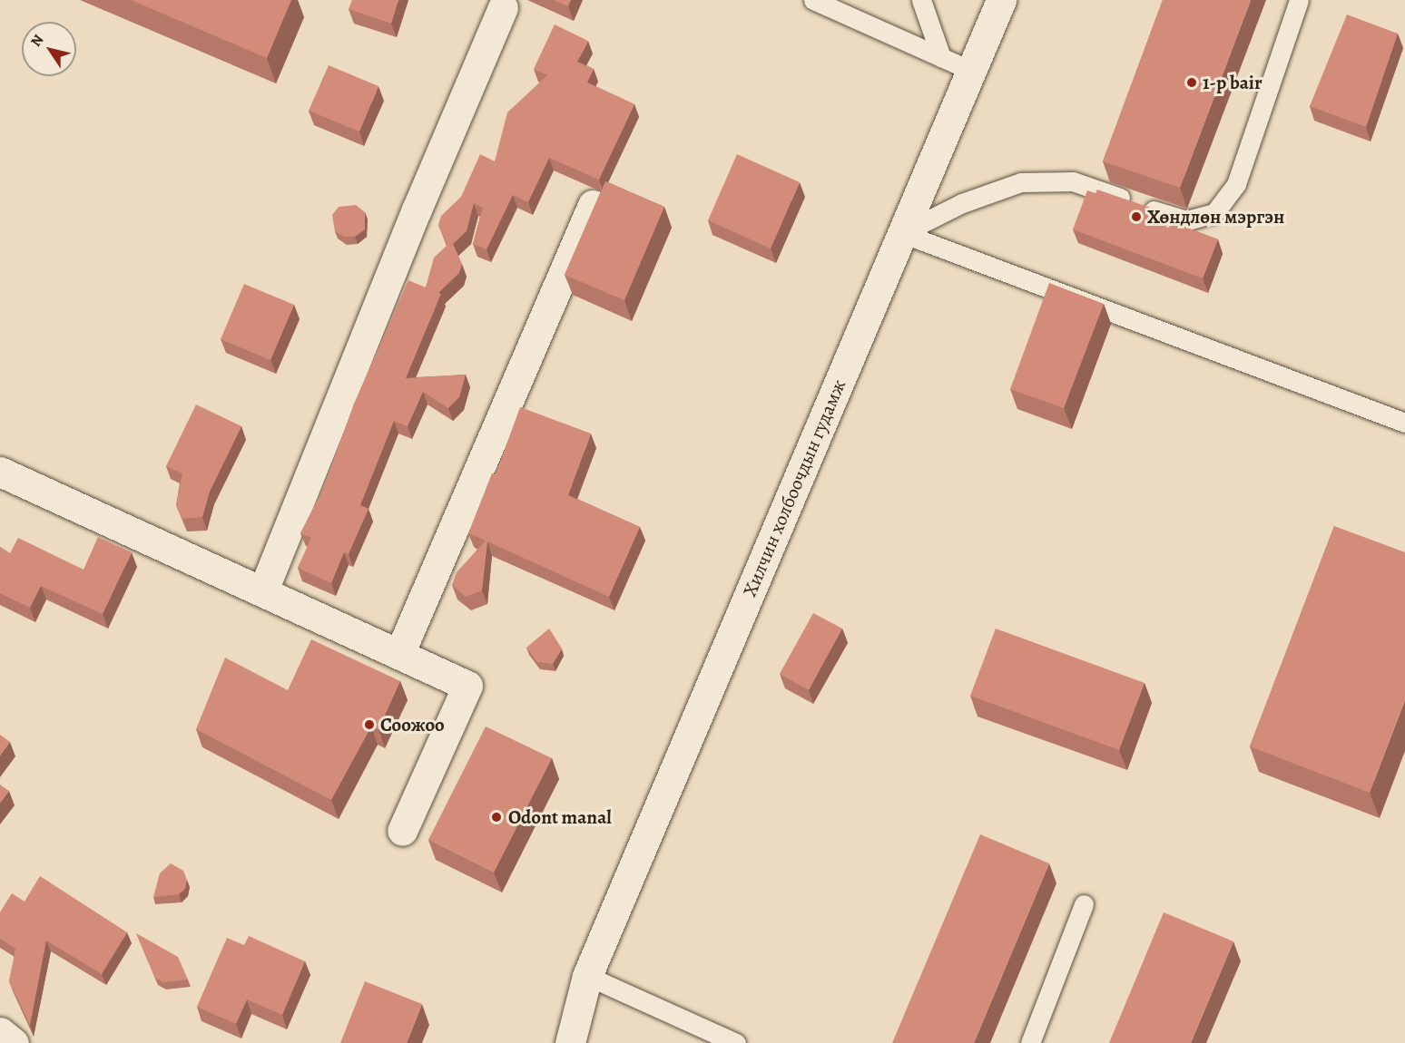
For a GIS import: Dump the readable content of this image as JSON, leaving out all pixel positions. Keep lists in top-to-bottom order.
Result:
{
  "streets": {
    "street": ["Хилчин холбоочдын гудамж"]
  },
  "places": [
    "1-p bair",
    "Хөндлөн мэргэн",
    "Соожоо",
    "Odont manal"
  ],
  "north": "top left"
}
